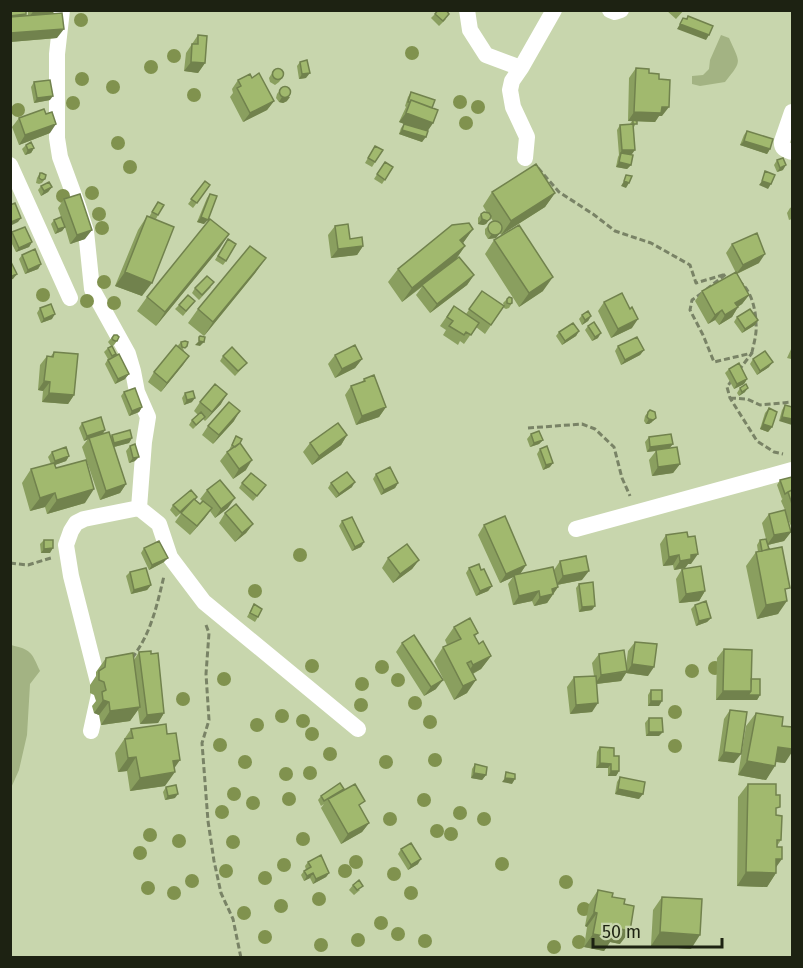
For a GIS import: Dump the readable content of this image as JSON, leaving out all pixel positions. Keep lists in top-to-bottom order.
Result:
{
  "scale_bar": "50 m"
}
